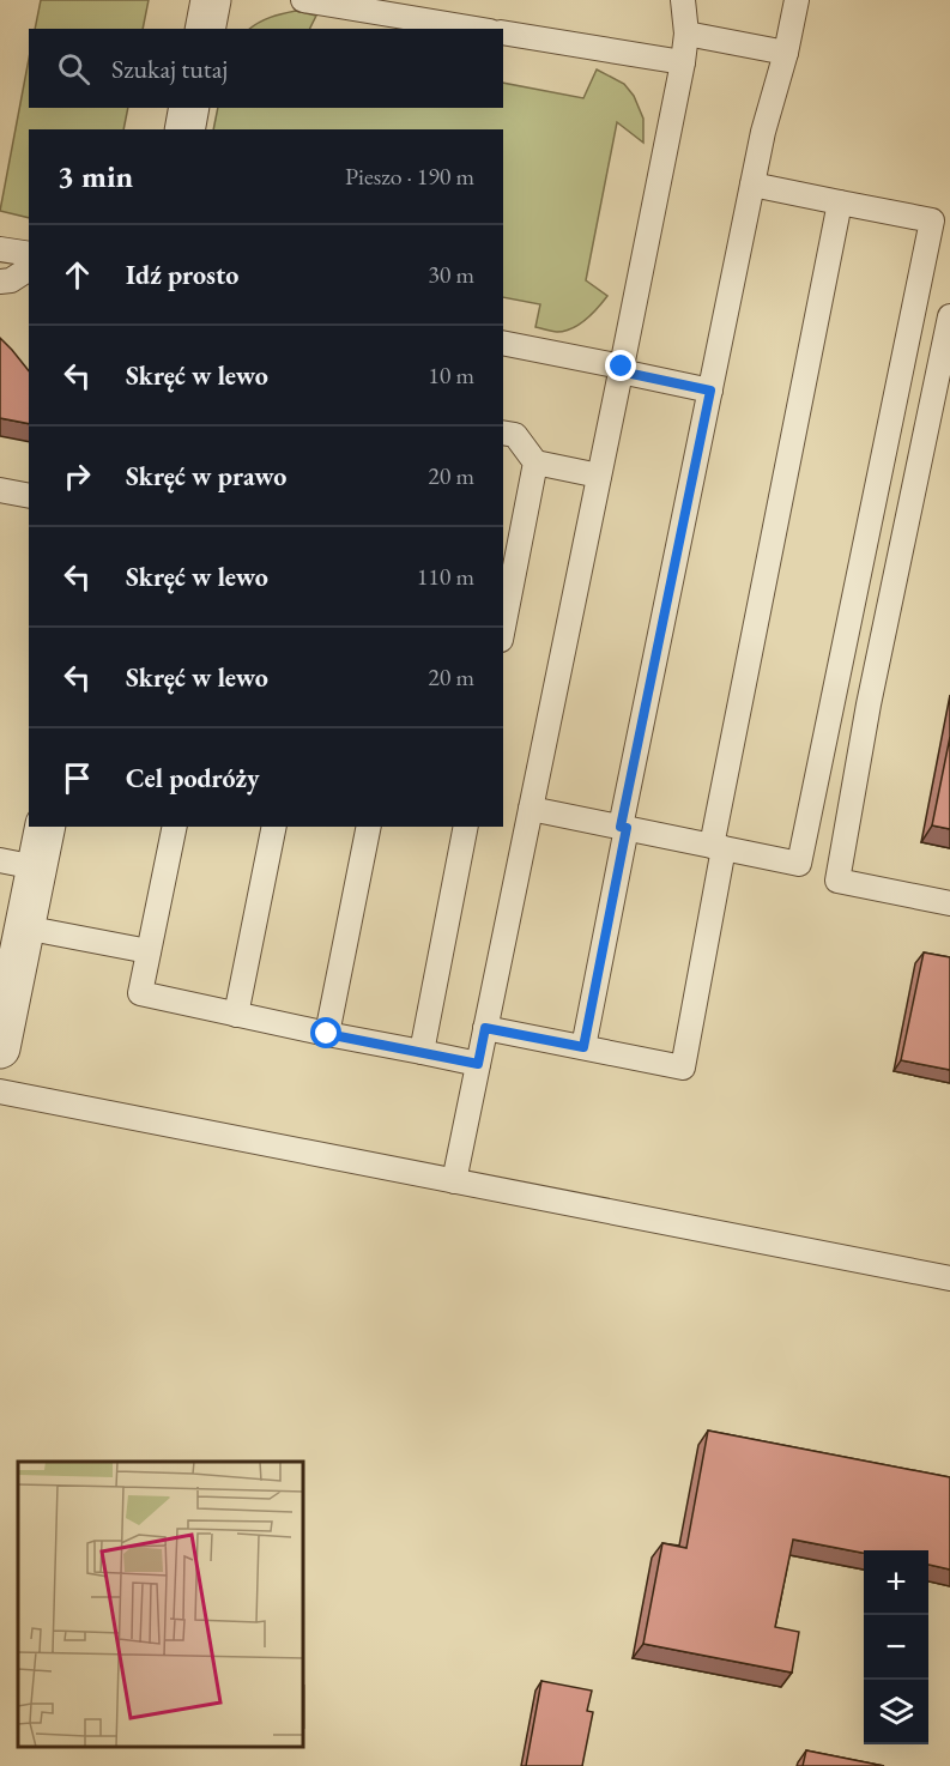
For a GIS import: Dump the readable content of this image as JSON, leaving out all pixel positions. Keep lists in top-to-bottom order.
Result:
{
  "page": {
    "search": "Szukaj tutaj",
    "heading": ["3 min", "Pieszo · 190 m"],
    "list": [
      ["Idź prosto", "30 m"],
      ["Skręć w lewo", "10 m"],
      ["Skręć w prawo", "20 m"],
      ["Skręć w lewo", "110 m"],
      ["Skręć w lewo", "20 m"],
      "Cel podróży"
    ],
    "map_buttons": ["+", "−"]
  }
}
